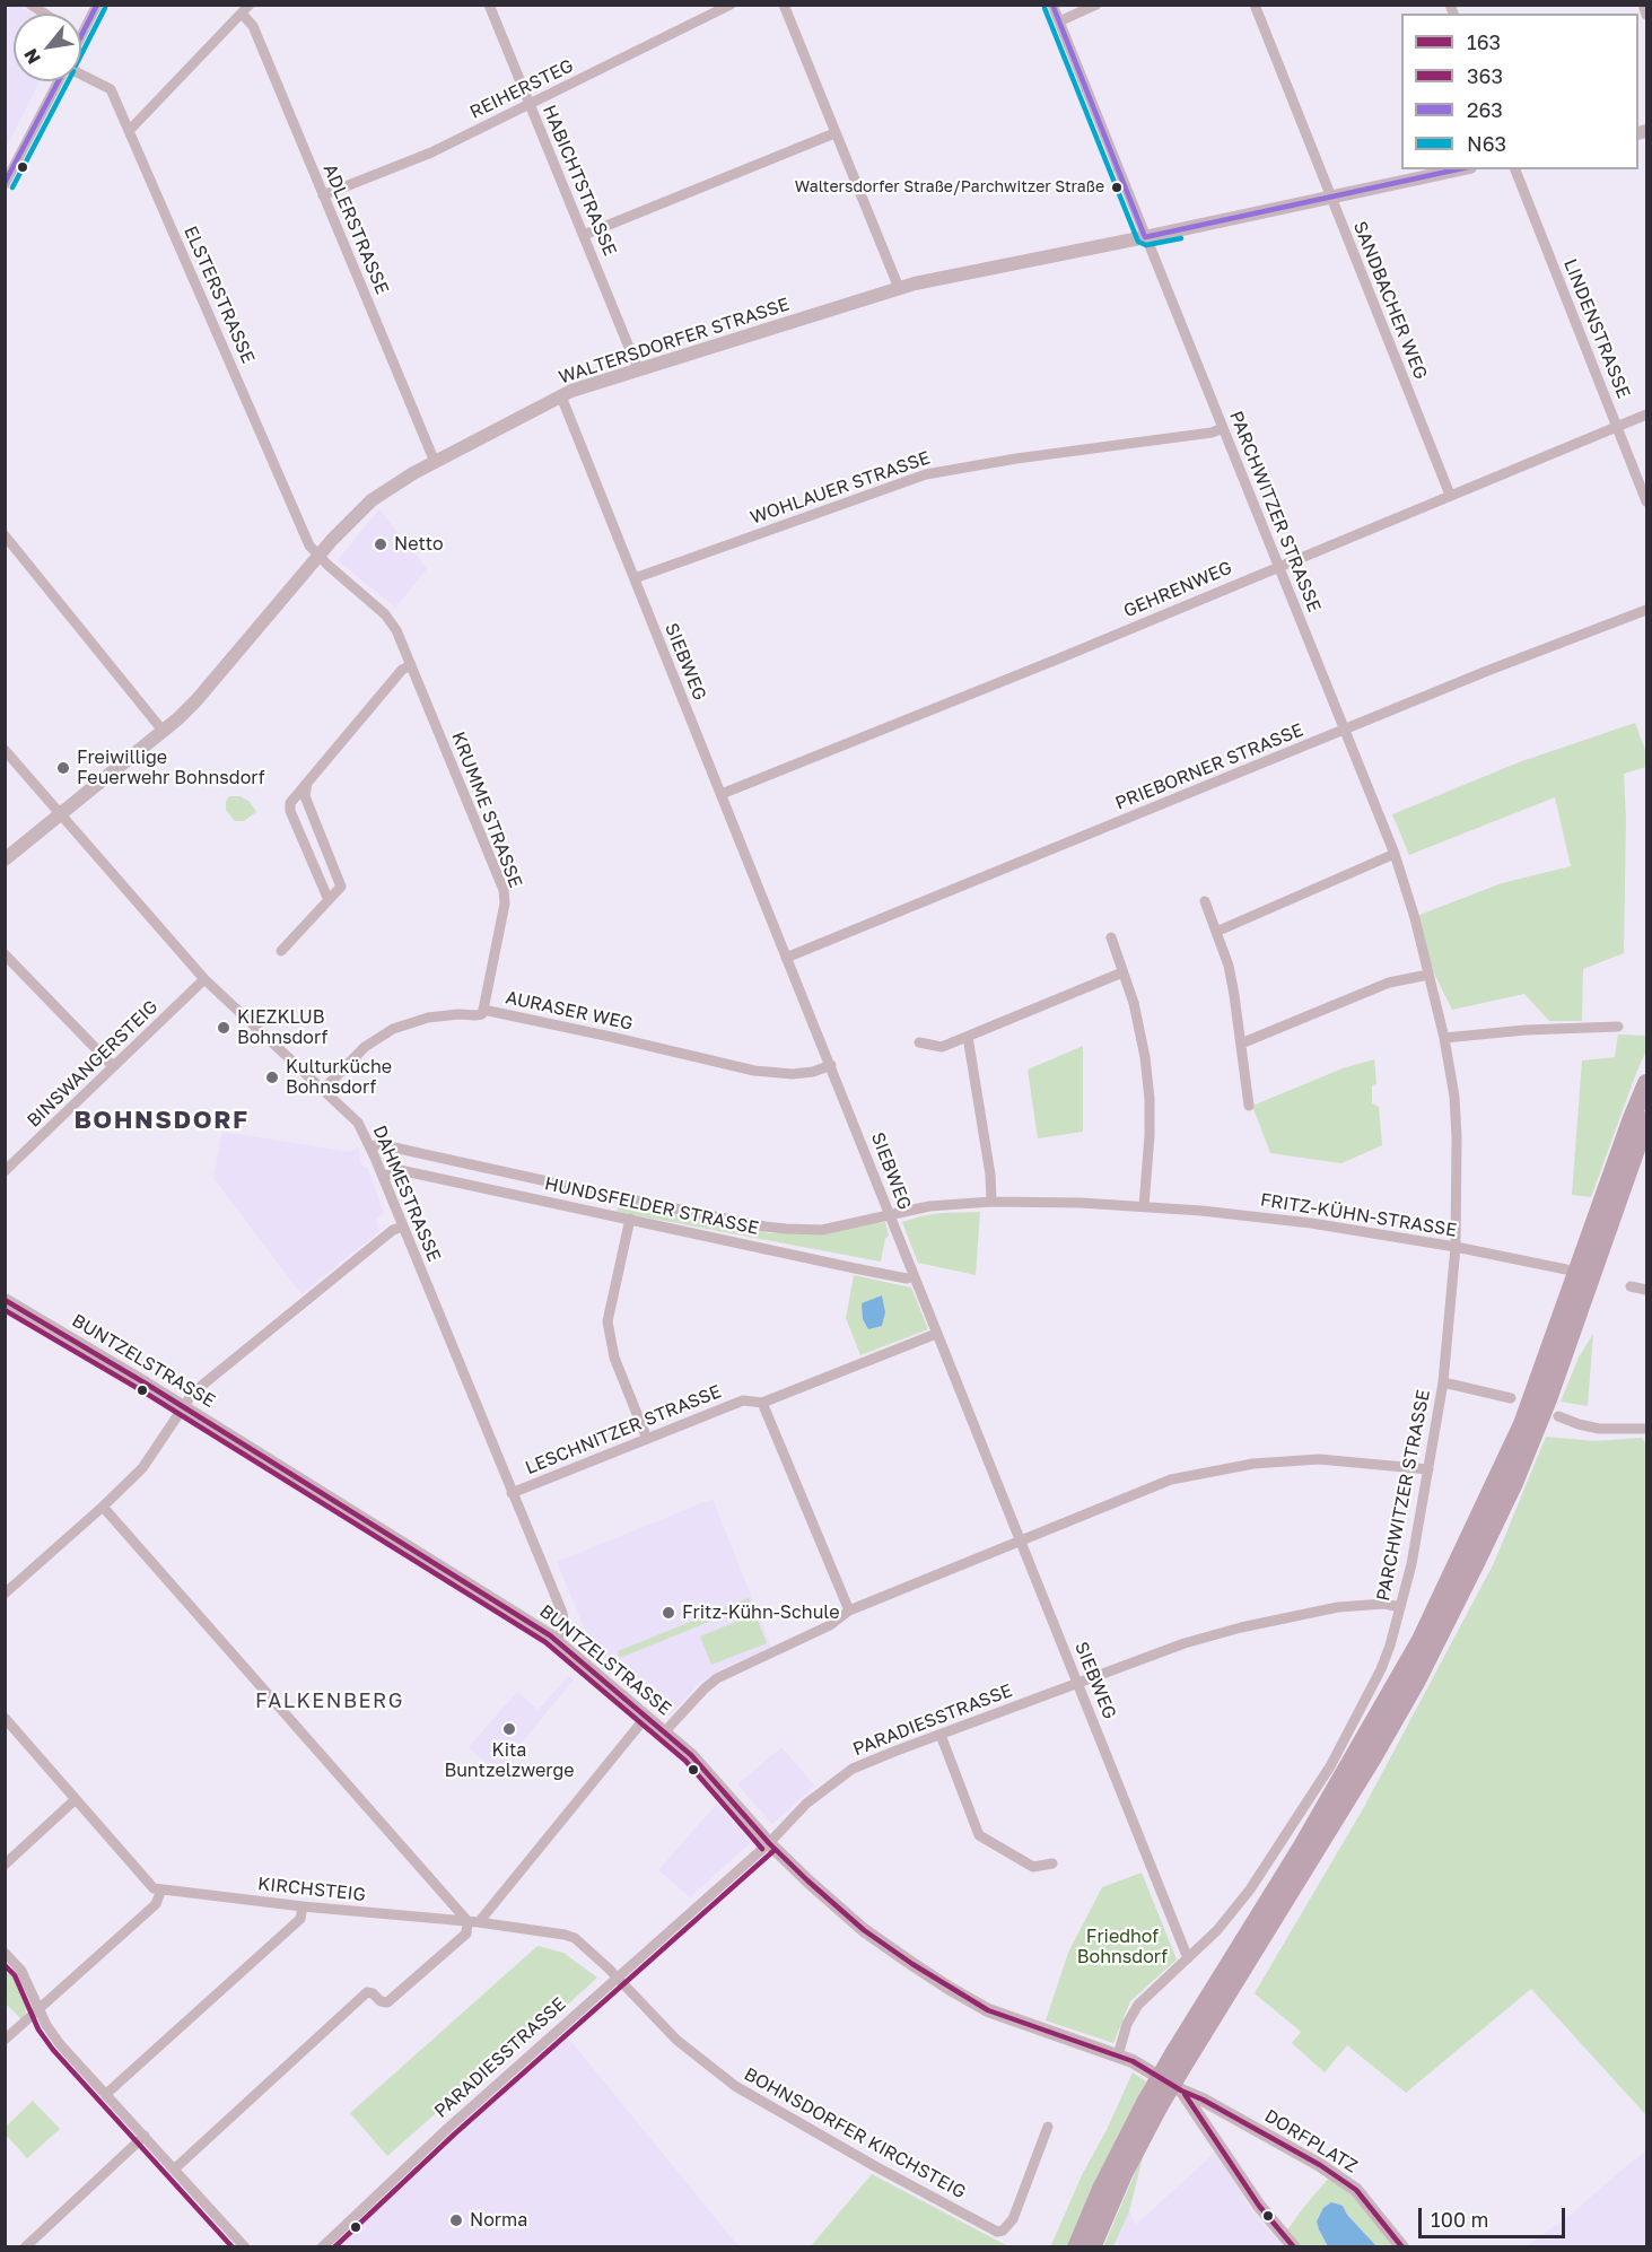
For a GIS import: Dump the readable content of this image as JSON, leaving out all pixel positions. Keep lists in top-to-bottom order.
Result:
{
  "streets": {
    "street": [
      "REIHERSTEG",
      "HABICHTSTRASSE",
      "ADLERSTRASSE",
      "ELSTERSTRASSE",
      "SANDBACHER WEG",
      "LINDENSTRASSE",
      "WALTERSDORFER STRASSE",
      "WOHLAUER STRASSE",
      "PARCHWITZER STRASSE",
      "GEHRENWEG",
      "SIEBWEG",
      "PRIEBORNER STRASSE",
      "KRUMME STRASSE",
      "AURASER WEG",
      "BINSWANGERSTEIG",
      "DAHMESTRASSE",
      "HUNDSFELDER STRASSE",
      "FRITZ-KÜHN-STRASSE",
      "BUNTZELSTRASSE",
      "LESCHNITZER STRASSE",
      "PARADIESSTRASSE",
      "KIRCHSTEIG",
      "BOHNSDORFER KIRCHSTEIG",
      "DORFPLATZ"
    ]
  },
  "crossings": [
    ["REIHERSTEG", "HABICHTSTRASSE"],
    ["REIHERSTEG", "ADLERSTRASSE"],
    ["HABICHTSTRASSE", "WALTERSDORFER STRASSE"],
    ["ADLERSTRASSE", "WALTERSDORFER STRASSE"],
    ["ELSTERSTRASSE", "WALTERSDORFER STRASSE"],
    ["ELSTERSTRASSE", "KRUMME STRASSE"],
    ["SANDBACHER WEG", "WALTERSDORFER STRASSE"],
    ["SANDBACHER WEG", "GEHRENWEG"],
    ["LINDENSTRASSE", "GEHRENWEG"],
    ["WALTERSDORFER STRASSE", "PARCHWITZER STRASSE"],
    ["WALTERSDORFER STRASSE", "SIEBWEG"],
    ["WALTERSDORFER STRASSE", "KRUMME STRASSE"],
    ["WALTERSDORFER STRASSE", "DAHMESTRASSE"],
    ["WOHLAUER STRASSE", "PARCHWITZER STRASSE"],
    ["WOHLAUER STRASSE", "SIEBWEG"],
    ["PARCHWITZER STRASSE", "GEHRENWEG"],
    ["PARCHWITZER STRASSE", "SIEBWEG"],
    ["PARCHWITZER STRASSE", "PRIEBORNER STRASSE"],
    ["PARCHWITZER STRASSE", "FRITZ-KÜHN-STRASSE"],
    ["PARCHWITZER STRASSE", "BUNTZELSTRASSE"],
    ["PARCHWITZER STRASSE", "PARADIESSTRASSE"],
    ["PARCHWITZER STRASSE", "DORFPLATZ"],
    ["GEHRENWEG", "SIEBWEG"],
    ["SIEBWEG", "PRIEBORNER STRASSE"],
    ["SIEBWEG", "AURASER WEG"],
    ["SIEBWEG", "HUNDSFELDER STRASSE"],
    ["SIEBWEG", "FRITZ-KÜHN-STRASSE"],
    ["SIEBWEG", "LESCHNITZER STRASSE"],
    ["SIEBWEG", "PARADIESSTRASSE"],
    ["KRUMME STRASSE", "AURASER WEG"],
    ["AURASER WEG", "DAHMESTRASSE"],
    ["BINSWANGERSTEIG", "DAHMESTRASSE"],
    ["DAHMESTRASSE", "HUNDSFELDER STRASSE"],
    ["DAHMESTRASSE", "BUNTZELSTRASSE"],
    ["DAHMESTRASSE", "LESCHNITZER STRASSE"],
    ["HUNDSFELDER STRASSE", "FRITZ-KÜHN-STRASSE"],
    ["BUNTZELSTRASSE", "PARADIESSTRASSE"],
    ["BUNTZELSTRASSE", "DORFPLATZ"],
    ["PARADIESSTRASSE", "BOHNSDORFER KIRCHSTEIG"],
    ["KIRCHSTEIG", "BOHNSDORFER KIRCHSTEIG"]
  ],
  "districts": ["BOHNSDORF", "FALKENBERG"],
  "parks": ["Friedhof Bohnsdorf"],
  "places": [
    "Waltersdorfer Straße/Parchwitzer Straße",
    "Netto",
    "Freiwillige Feuerwehr Bohnsdorf",
    "KIEZKLUB Bohnsdorf",
    "Kulturküche Bohnsdorf",
    "Fritz-Kühn-Schule",
    "Kita Buntzelzwerge",
    "Norma"
  ],
  "lines": [
    "transit line 263",
    "transit line N63",
    "transit line 163",
    "transit line 363"
  ],
  "legend": [
    "163",
    "363",
    "263",
    "N63"
  ],
  "scale_bar": "100 m",
  "north": "bottom left"
}
